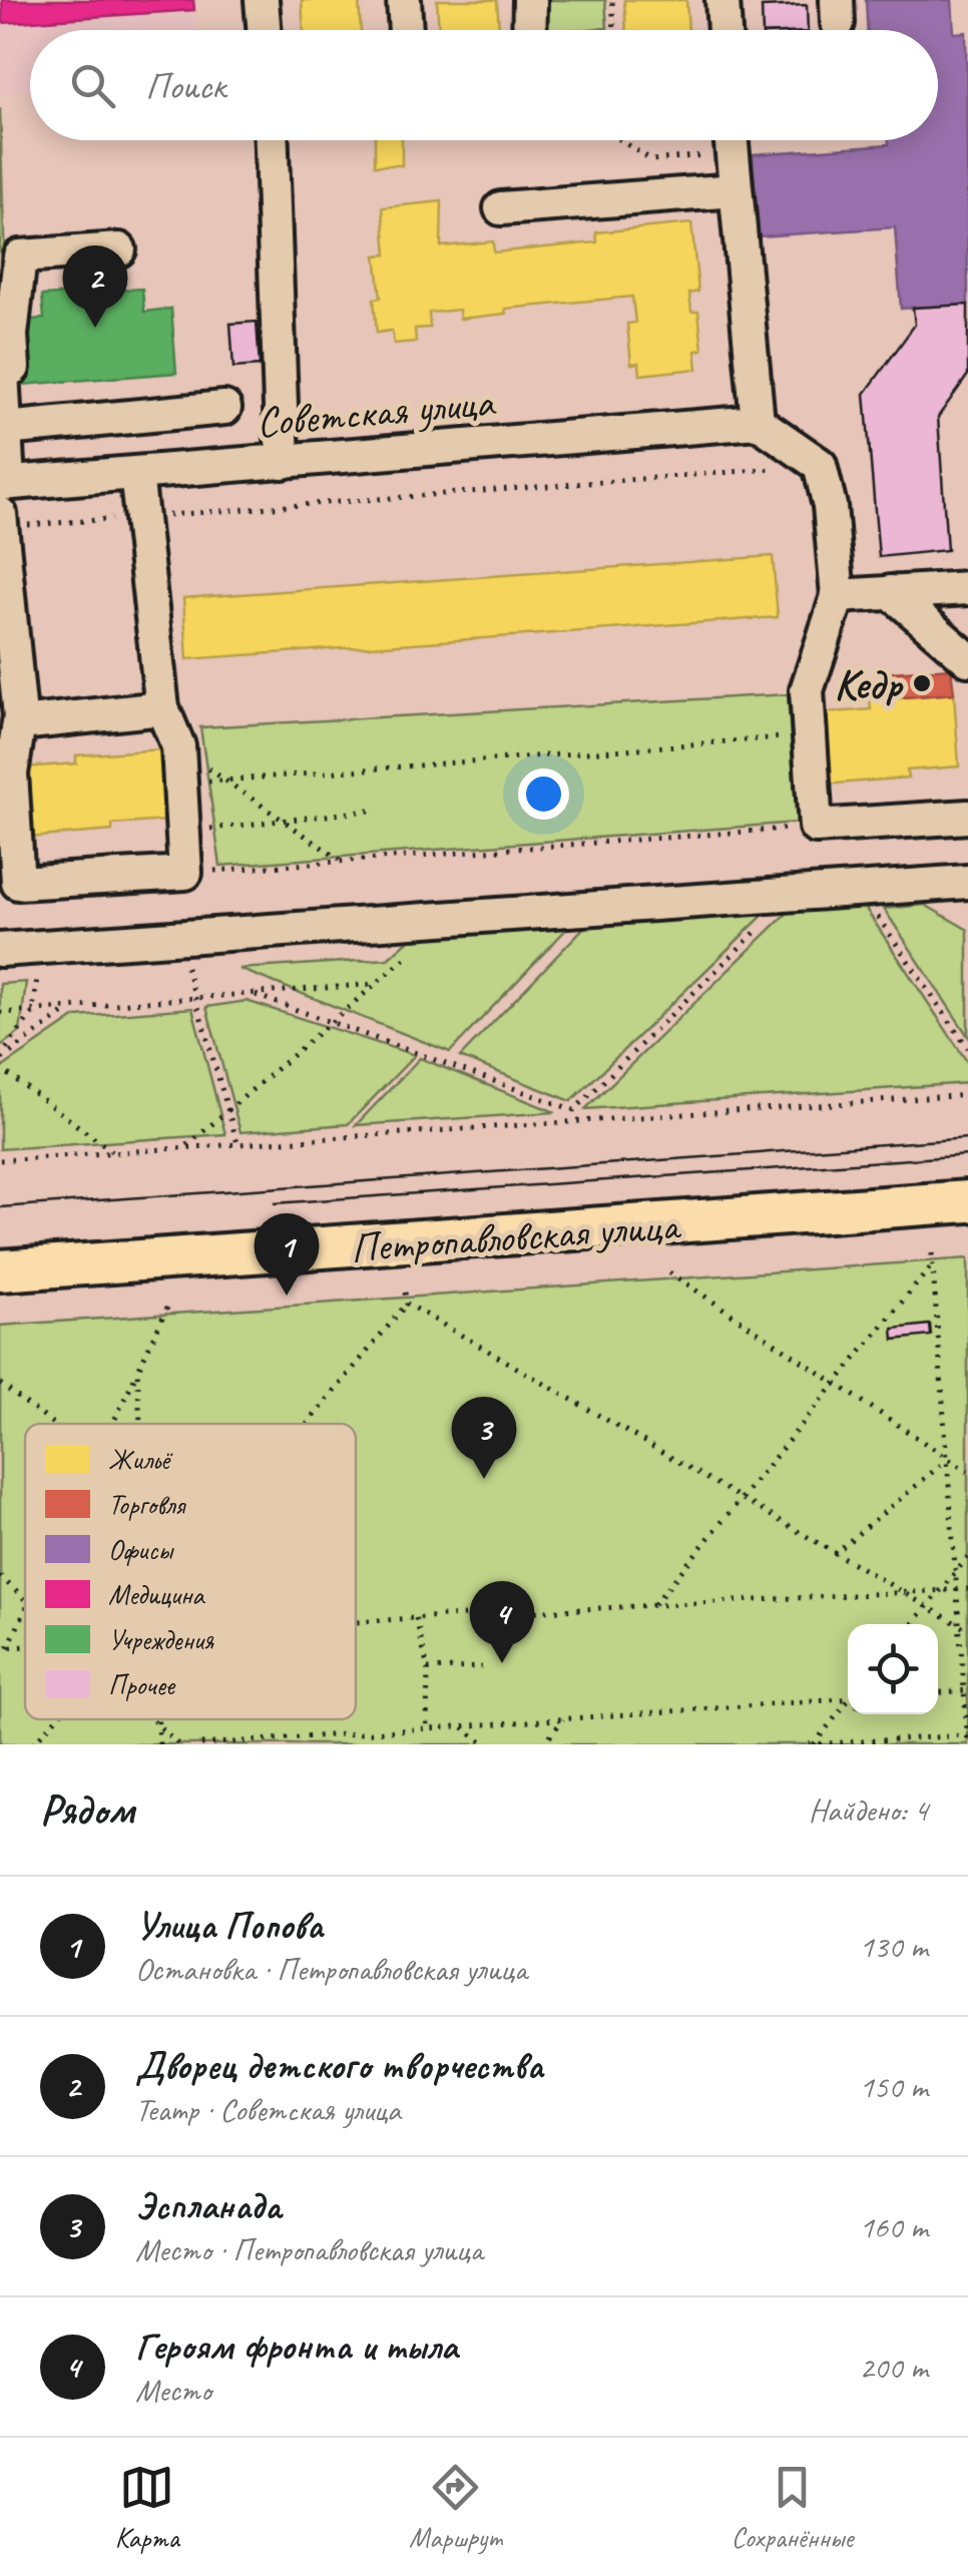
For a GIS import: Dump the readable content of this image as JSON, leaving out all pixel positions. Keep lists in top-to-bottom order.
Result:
{
  "streets": {
    "main road": ["Петропавловская улица"],
    "street": ["Советская улица"]
  },
  "places": ["Кедр"],
  "legend": [
    "Жильё",
    "Торговля",
    "Офисы",
    "Медицина",
    "Учреждения",
    "Прочее"
  ],
  "page": {
    "search": "Поиск",
    "pins": [
      "2",
      "1",
      "3",
      "4"
    ],
    "heading": ["Рядом", "Найдено: 4"],
    "list": [
      {
        "mark": "1",
        "name": "Улица Попова",
        "note": "Остановка · Петропавловская улица",
        "value": "130 m"
      },
      {
        "mark": "2",
        "name": "Дворец детского творчества",
        "note": "Театр · Советская улица",
        "value": "150 m"
      },
      {
        "mark": "3",
        "name": "Эспланада",
        "note": "Место · Петропавловская улица",
        "value": "160 m"
      },
      {
        "mark": "4",
        "name": "Героям фронта и тыла",
        "note": "Место",
        "value": "200 m"
      }
    ],
    "nav": ["Карта", "Маршрут", "Сохранённые"]
  }
}
